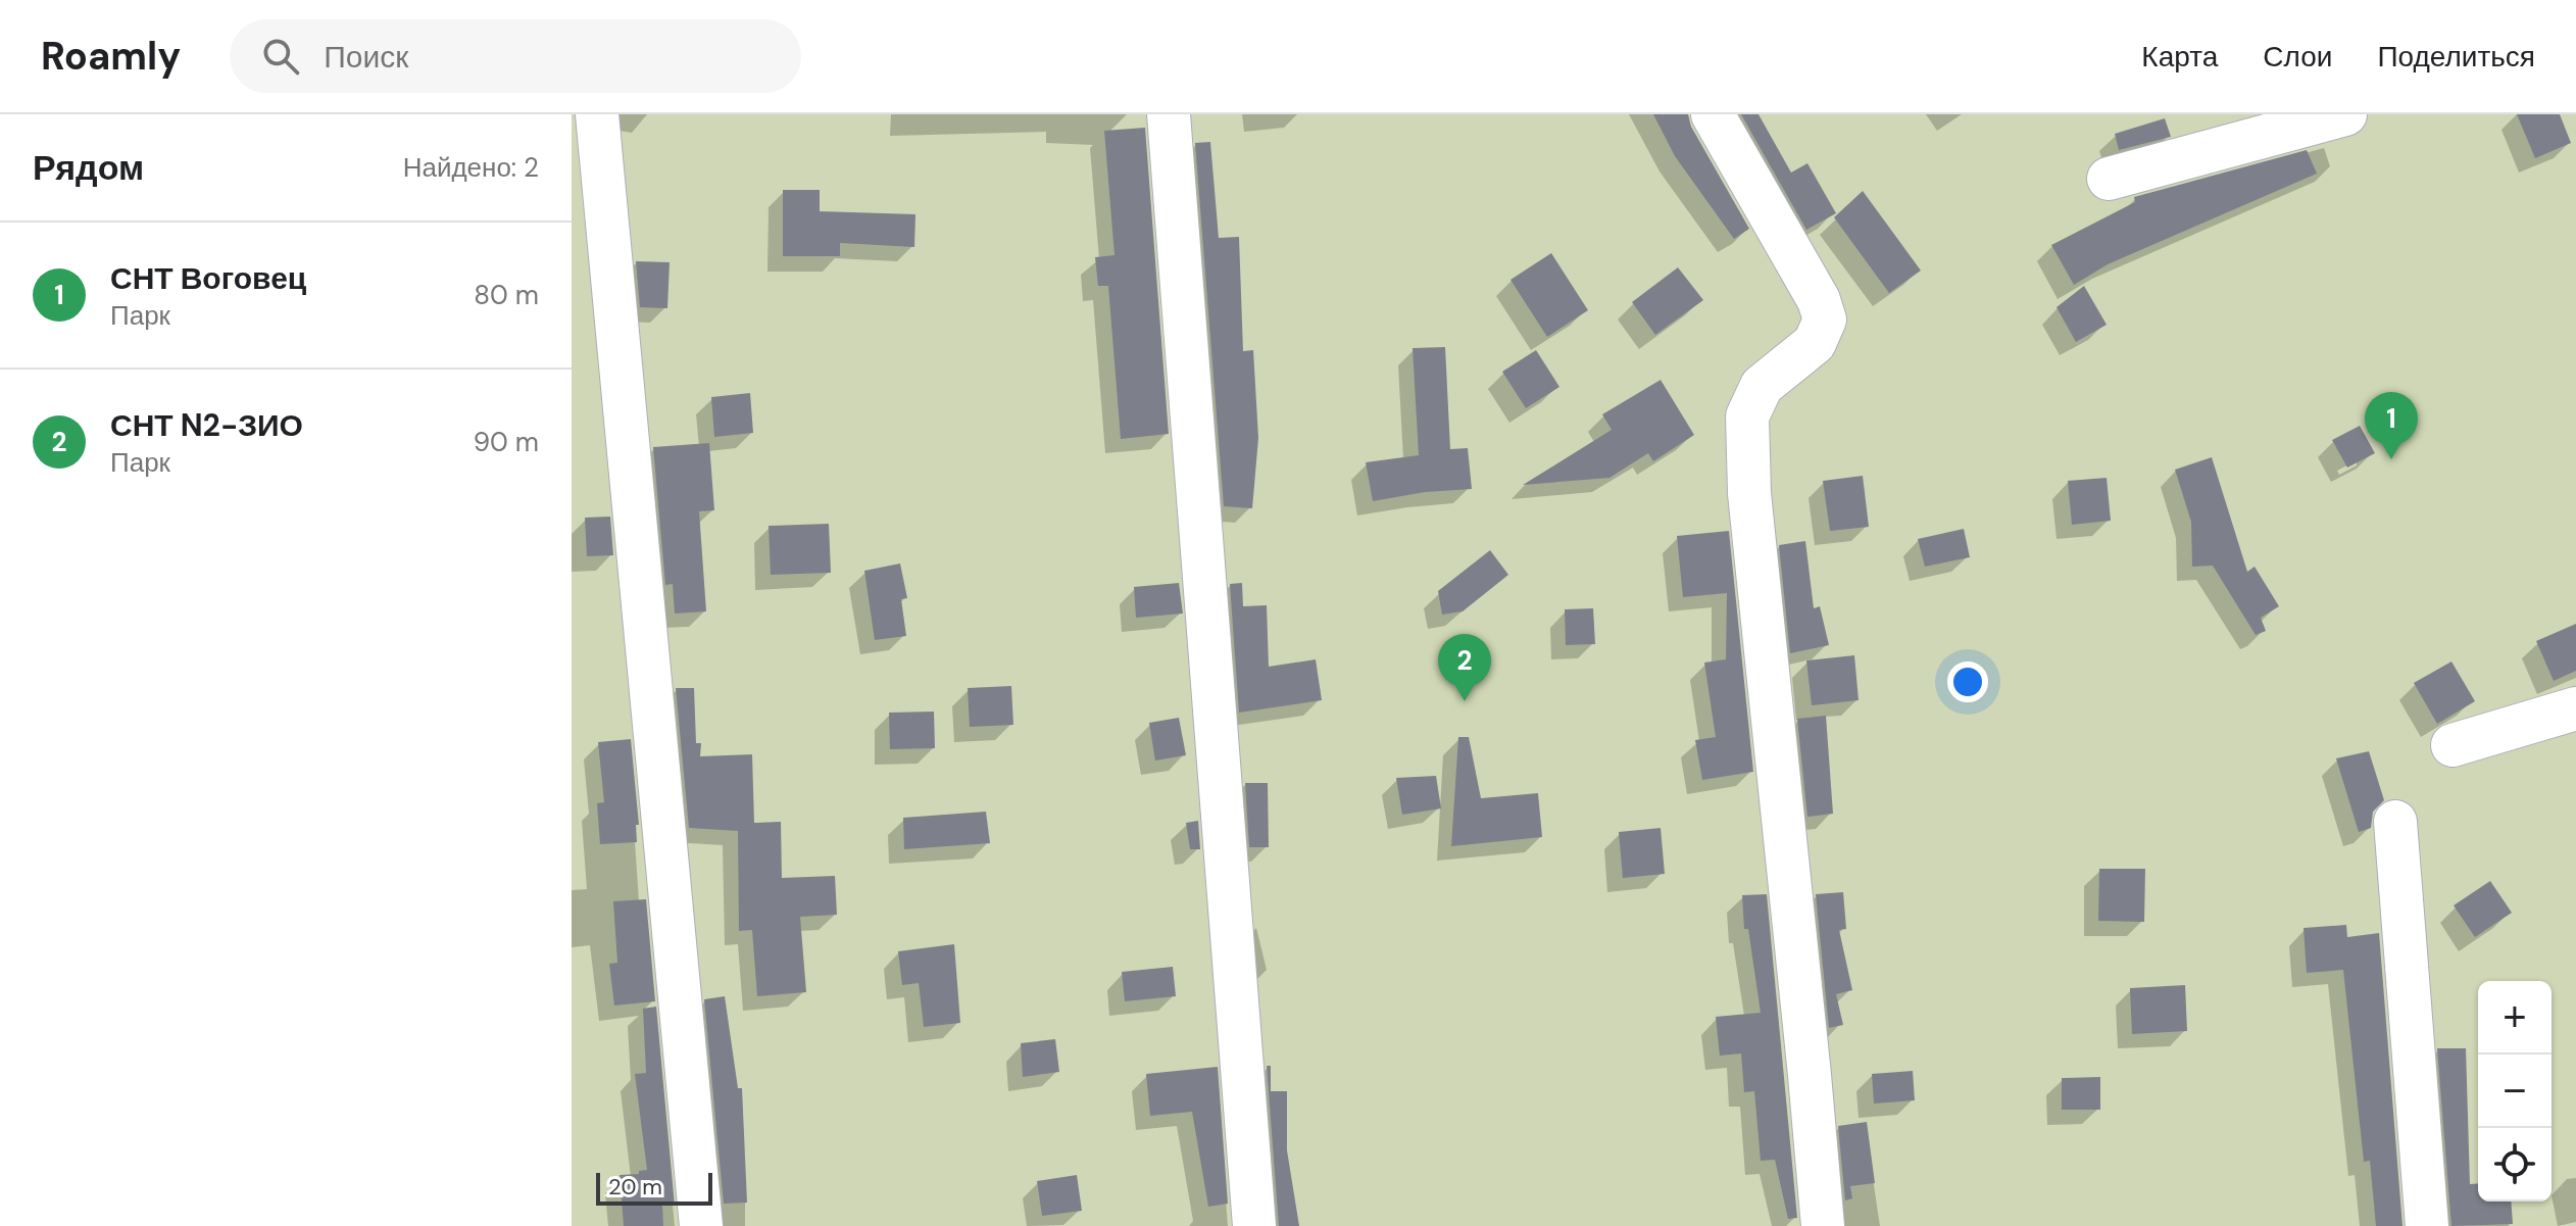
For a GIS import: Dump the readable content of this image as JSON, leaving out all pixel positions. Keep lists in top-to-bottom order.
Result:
{
  "scale_bar": "20 m",
  "page": {
    "header": "Roamly",
    "search": "Поиск",
    "nav": ["Карта", "Слои", "Поделиться"],
    "heading": ["Рядом", "Найдено: 2"],
    "list": [
      {
        "mark": "1",
        "name": "СНТ Воговец",
        "note": "Парк",
        "value": "80 m"
      },
      {
        "mark": "2",
        "name": "СНТ N2-ЗИО",
        "note": "Парк",
        "value": "90 m"
      }
    ],
    "pins": ["1", "2"],
    "map_buttons": ["+", "−"],
    "scale": "20 m"
  }
}
